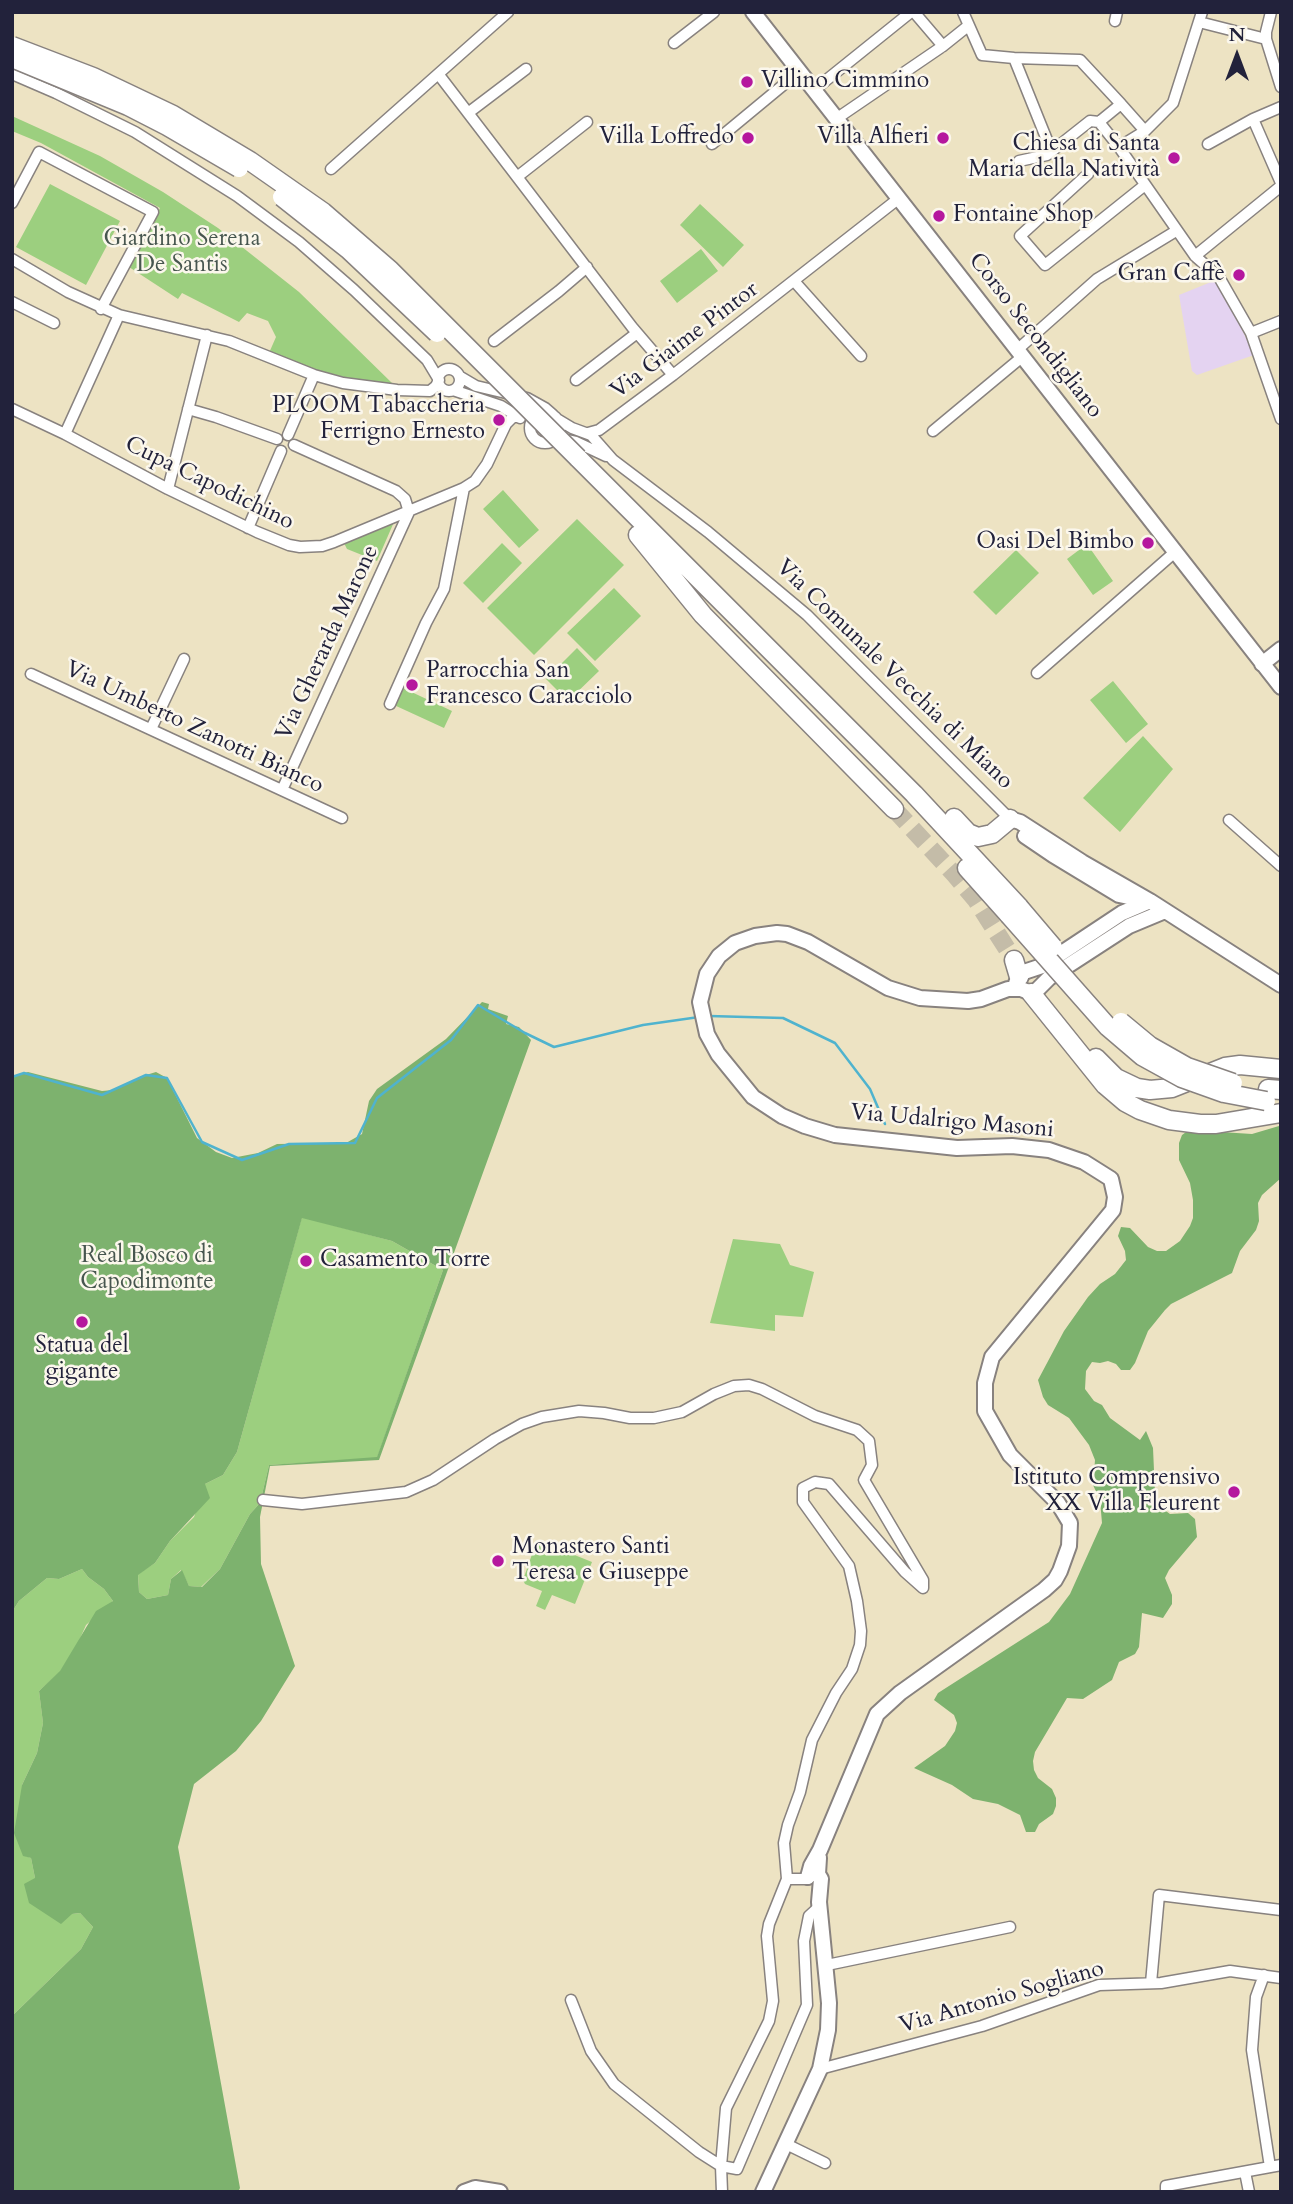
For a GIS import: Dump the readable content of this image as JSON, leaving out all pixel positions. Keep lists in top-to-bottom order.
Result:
{
  "streets": {
    "street": [
      "Corso Secondigliano",
      "Via Giaime Pintor",
      "Cupa Capodichino",
      "Via Gherarda Marone",
      "Via Comunale Vecchia di Miano",
      "Via Umberto Zanotti Bianco",
      "Via Udalrigo Masoni",
      "Via Antonio Sogliano"
    ]
  },
  "crossings": [
    ["Corso Secondigliano", "Via Giaime Pintor"],
    ["Via Giaime Pintor", "Via Comunale Vecchia di Miano"],
    ["Cupa Capodichino", "Via Gherarda Marone"],
    ["Via Gherarda Marone", "Via Umberto Zanotti Bianco"],
    ["Via Comunale Vecchia di Miano", "Via Udalrigo Masoni"]
  ],
  "parks": ["Giardino Serena De Santis", "Real Bosco di Capodimonte"],
  "places": [
    "Villino Cimmino",
    "Villa Loffredo",
    "Villa Alfieri",
    "Chiesa di Santa Maria della Natività",
    "Fontaine Shop",
    "Gran Caffè",
    "PLOOM Tabaccheria Ferrigno Ernesto",
    "Oasi Del Bimbo",
    "Parrocchia San Francesco Caracciolo",
    "Casamento Torre",
    "Statua del gigante",
    "Istituto Comprensivo XX Villa Fleurent",
    "Monastero Santi Teresa e Giuseppe"
  ],
  "north": "top"
}
